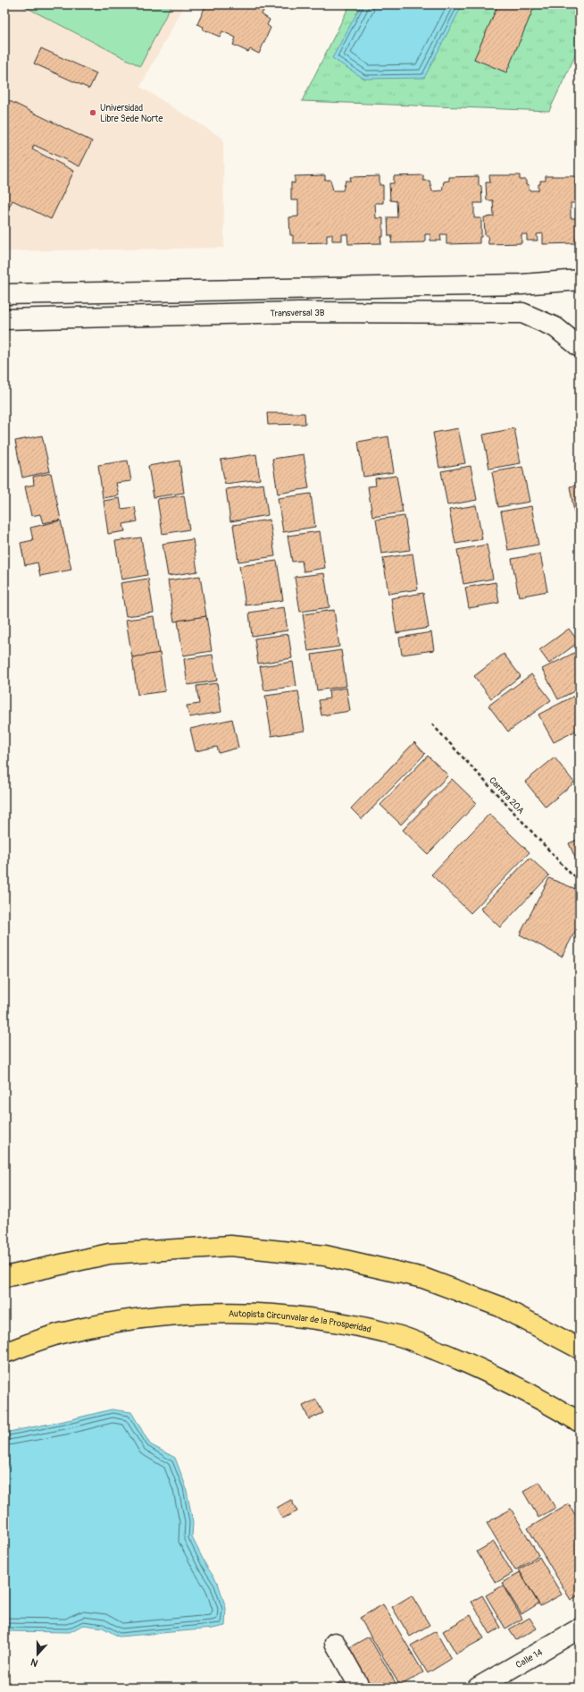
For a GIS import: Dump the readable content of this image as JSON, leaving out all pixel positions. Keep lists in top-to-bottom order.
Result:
{
  "streets": {
    "highway": ["Autopista Circunvalar de la Prosperidad"],
    "street": ["Transversal 3B", "Calle 14"],
    "path": ["Carrera 20A"]
  },
  "places": ["Universidad Libre Sede Norte"],
  "north": "bottom"
}
